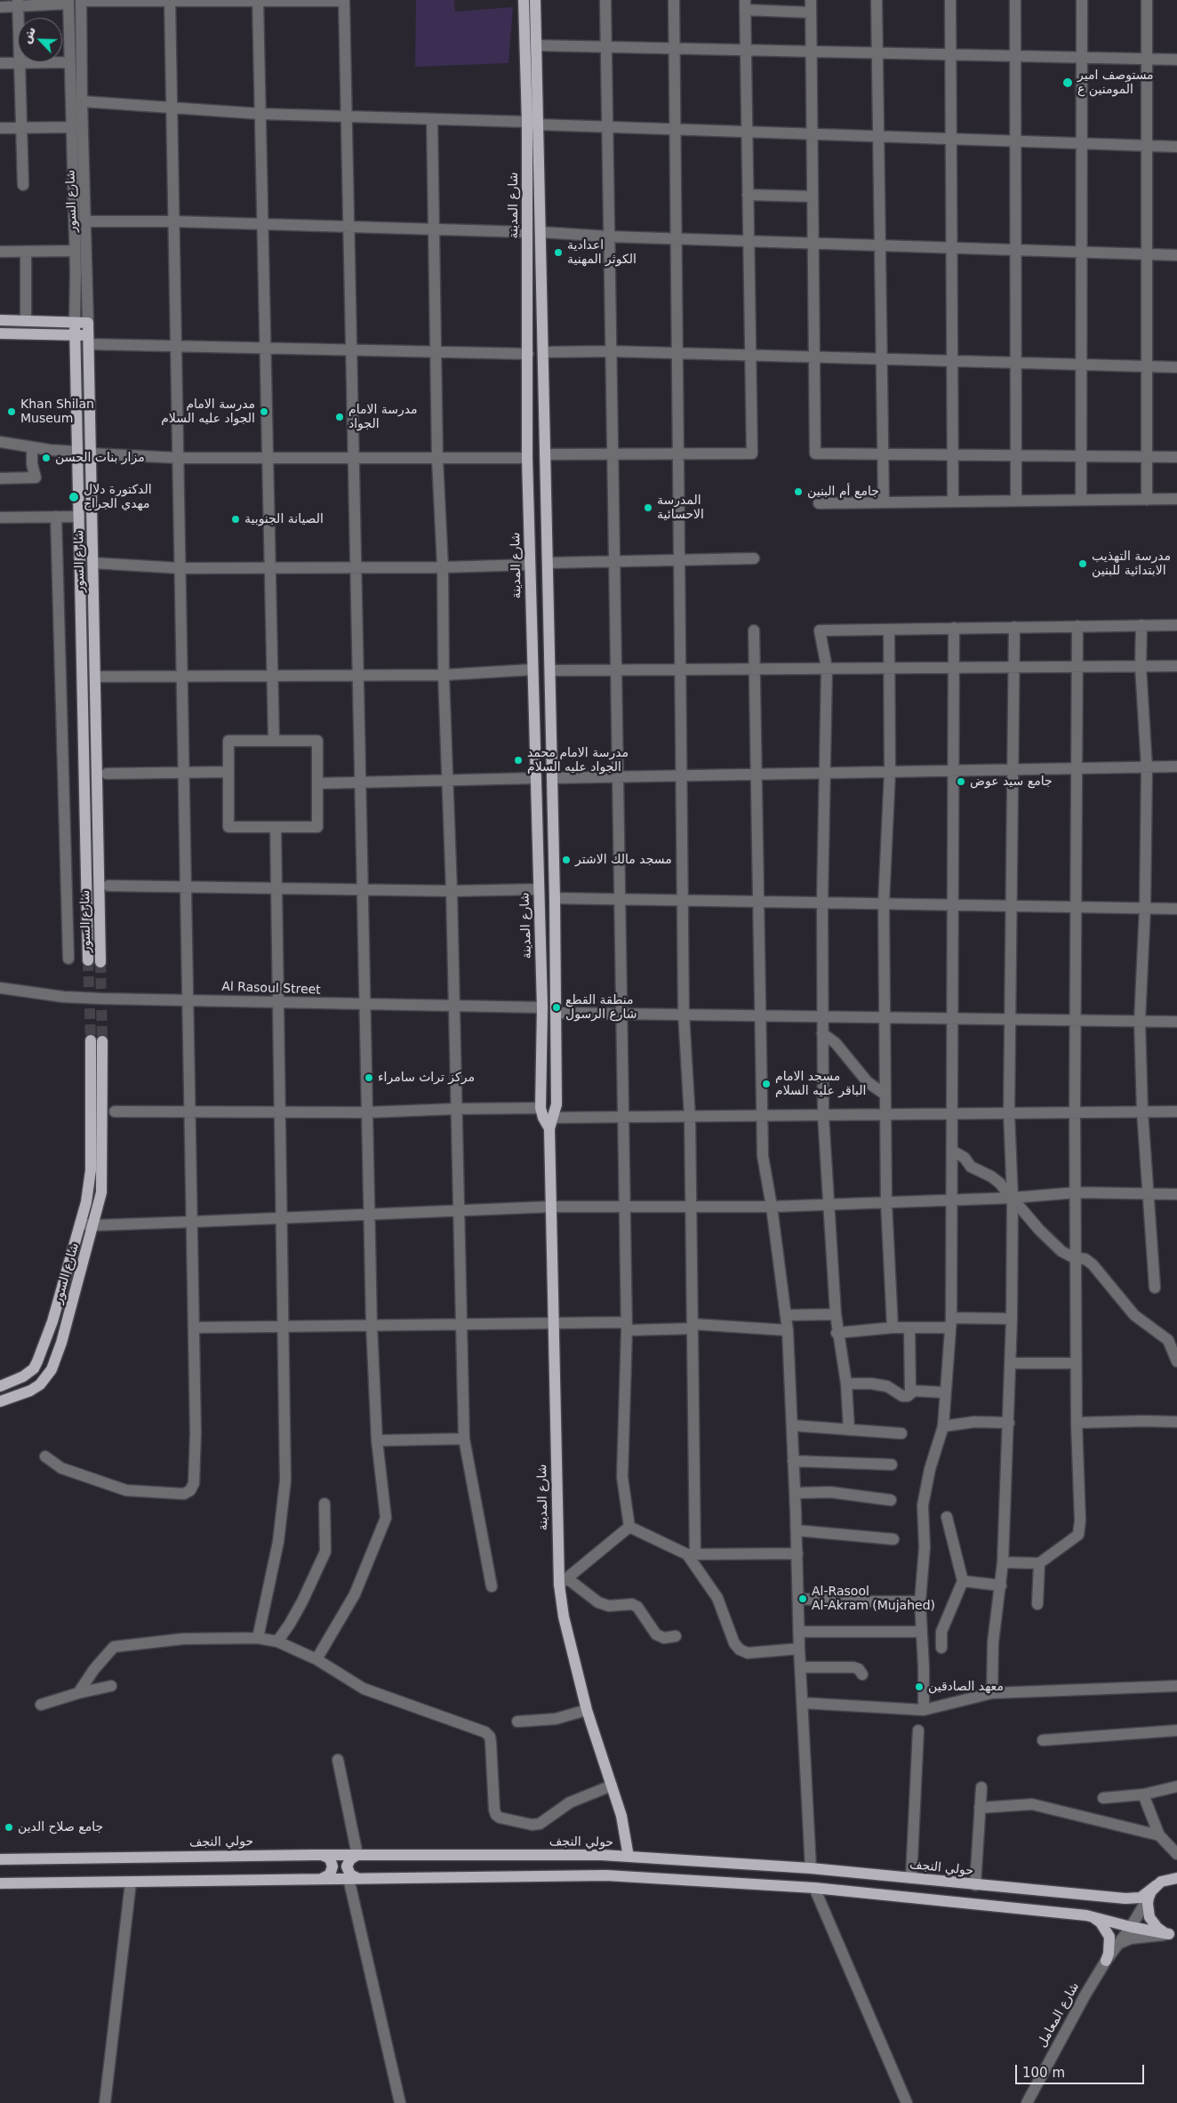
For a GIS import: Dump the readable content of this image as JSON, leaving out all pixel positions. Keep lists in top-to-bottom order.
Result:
{
  "streets": {
    "main road": ["شارع السور", "شارع المدينة", "حولي النجف"],
    "street": ["Al Rasoul Street", "شارع المعامل"]
  },
  "crossings": [
    ["شارع المدينة", "Al Rasoul Street"],
    ["شارع المدينة", "حولي النجف"],
    ["حولي النجف", "شارع المعامل"]
  ],
  "places": [
    "مستوصف امير المومنين ع",
    "اعدادية الكوثر المهنية",
    "Khan Shilan Museum",
    "مدرسة الامام الجواد عليه السلام",
    "مدرسة الامام الجواد",
    "مزار بنات الحسن",
    "جامع أم البنين",
    "الدكتورة دلال مهدي الجراح",
    "المدرسة الاحسائية",
    "الصيانة الجنوبية",
    "مدرسة التهذيب الابتدائية للبنين",
    "مدرسة الامام محمد الجواد عليه السلام",
    "جامع سيد عوض",
    "مسجد مالك الاشتر",
    "منطقة القطع شارع الرسول",
    "مركز تراث سامراء",
    "مسجد الامام الباقر عليه السلام",
    "Al-Rasool Al-Akram (Mujahed)",
    "معهد الصادقين",
    "جامع صلاح الدين"
  ],
  "scale_bar": "100 m",
  "north": "top left"
}
